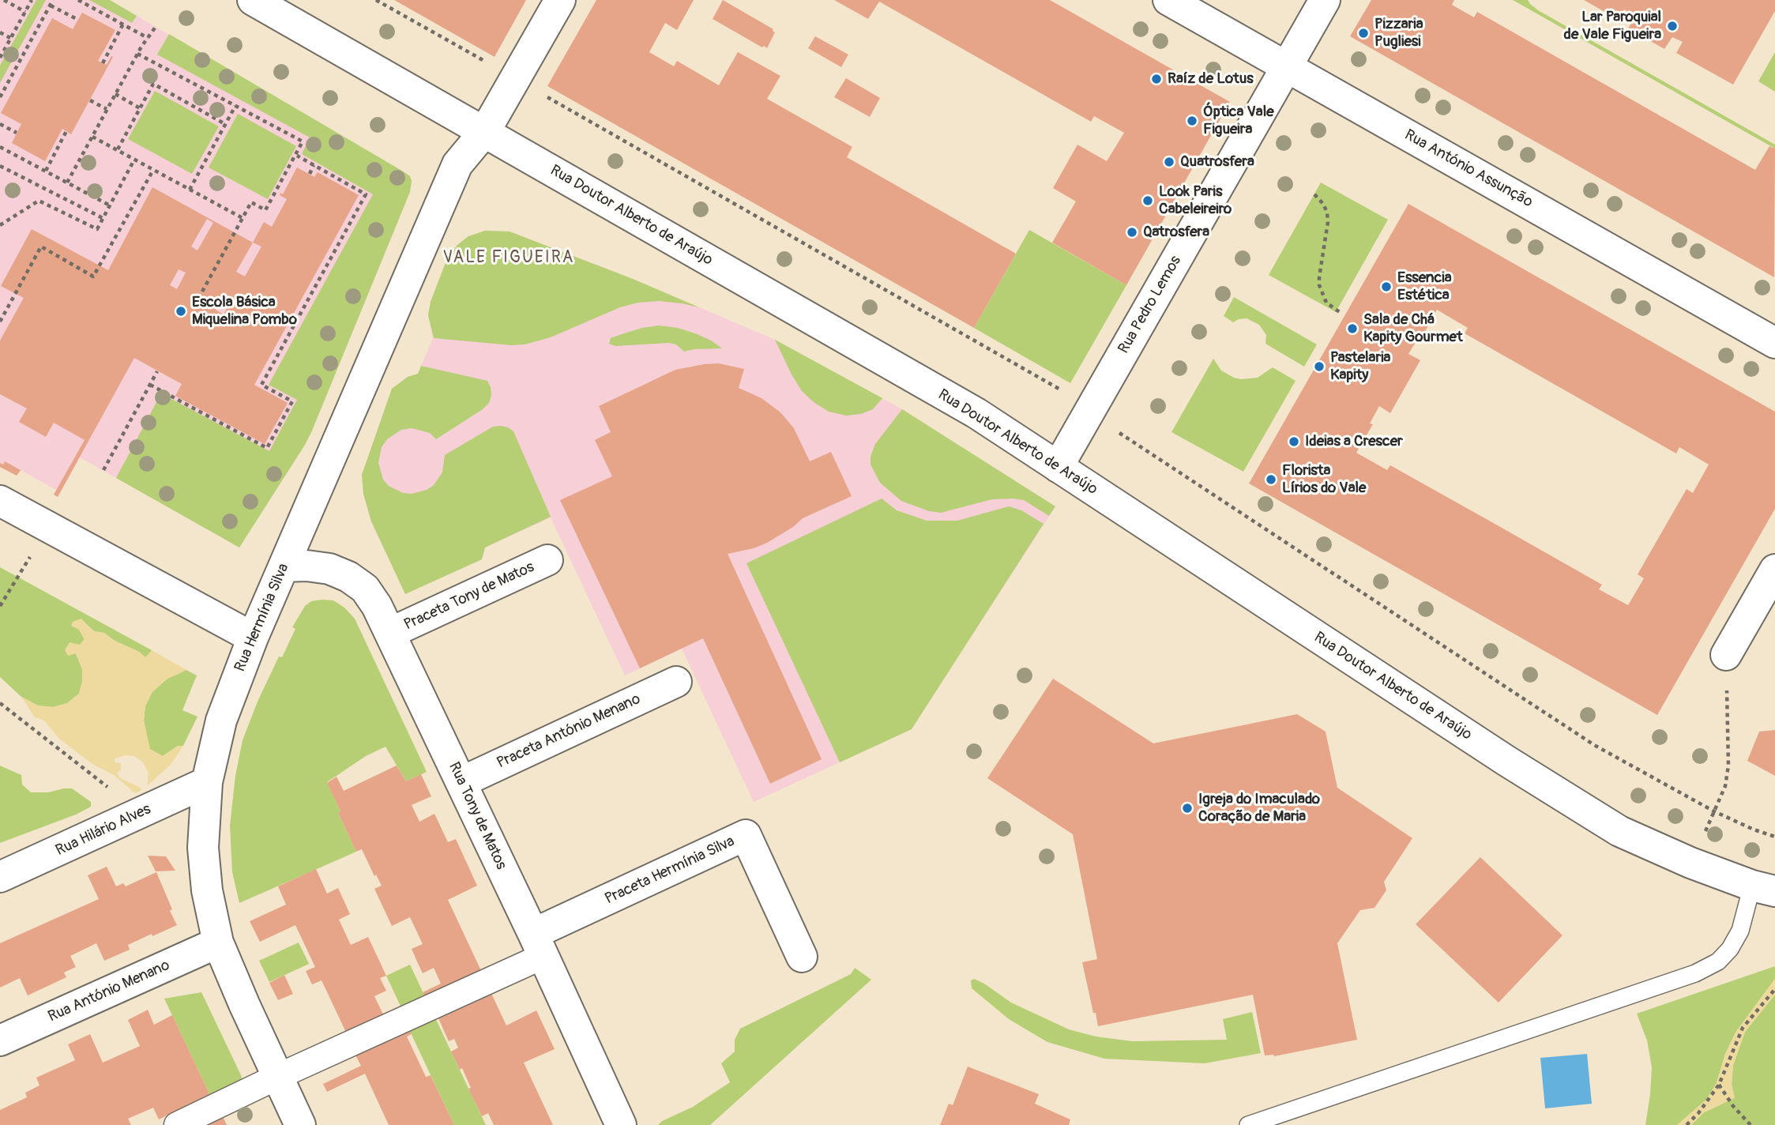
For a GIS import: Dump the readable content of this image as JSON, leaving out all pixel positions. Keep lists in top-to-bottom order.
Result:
{
  "streets": {
    "street": [
      "Rua António Assunção",
      "Rua Doutor Alberto de Araújo",
      "Rua Pedro Lemos",
      "Praceta Tony de Matos",
      "Rua Hermínia Silva",
      "Praceta António Menano",
      "Rua Tony de Matos",
      "Rua Hilário Alves",
      "Praceta Hermínia Silva",
      "Rua António Menano"
    ]
  },
  "crossings": [
    ["Rua António Assunção", "Rua Pedro Lemos"],
    ["Rua Doutor Alberto de Araújo", "Rua Pedro Lemos"],
    ["Rua Doutor Alberto de Araújo", "Rua Hermínia Silva"],
    ["Praceta Tony de Matos", "Rua Tony de Matos"],
    ["Rua Hermínia Silva", "Rua Tony de Matos"],
    ["Rua Hermínia Silva", "Rua Hilário Alves"],
    ["Rua Hermínia Silva", "Rua António Menano"],
    ["Praceta António Menano", "Rua Tony de Matos"],
    ["Rua Tony de Matos", "Praceta Hermínia Silva"]
  ],
  "districts": ["VALE FIGUEIRA"],
  "places": [
    "Lar Paroquial de Vale Figueira",
    "Pizzaria Pugliesi",
    "Raíz de Lotus",
    "Óptica Vale Figueira",
    "Quatrosfera",
    "Look Paris Cabeleireiro",
    "Qatrosfera",
    "Essencia Estética",
    "Escola Básica Miquelina Pombo",
    "Sala de Chá Kapity Gourmet",
    "Pastelaria Kapity",
    "Ideias a Crescer",
    "Florista Lírios do Vale",
    "Igreja do Imaculado Coração de Maria"
  ]
}
